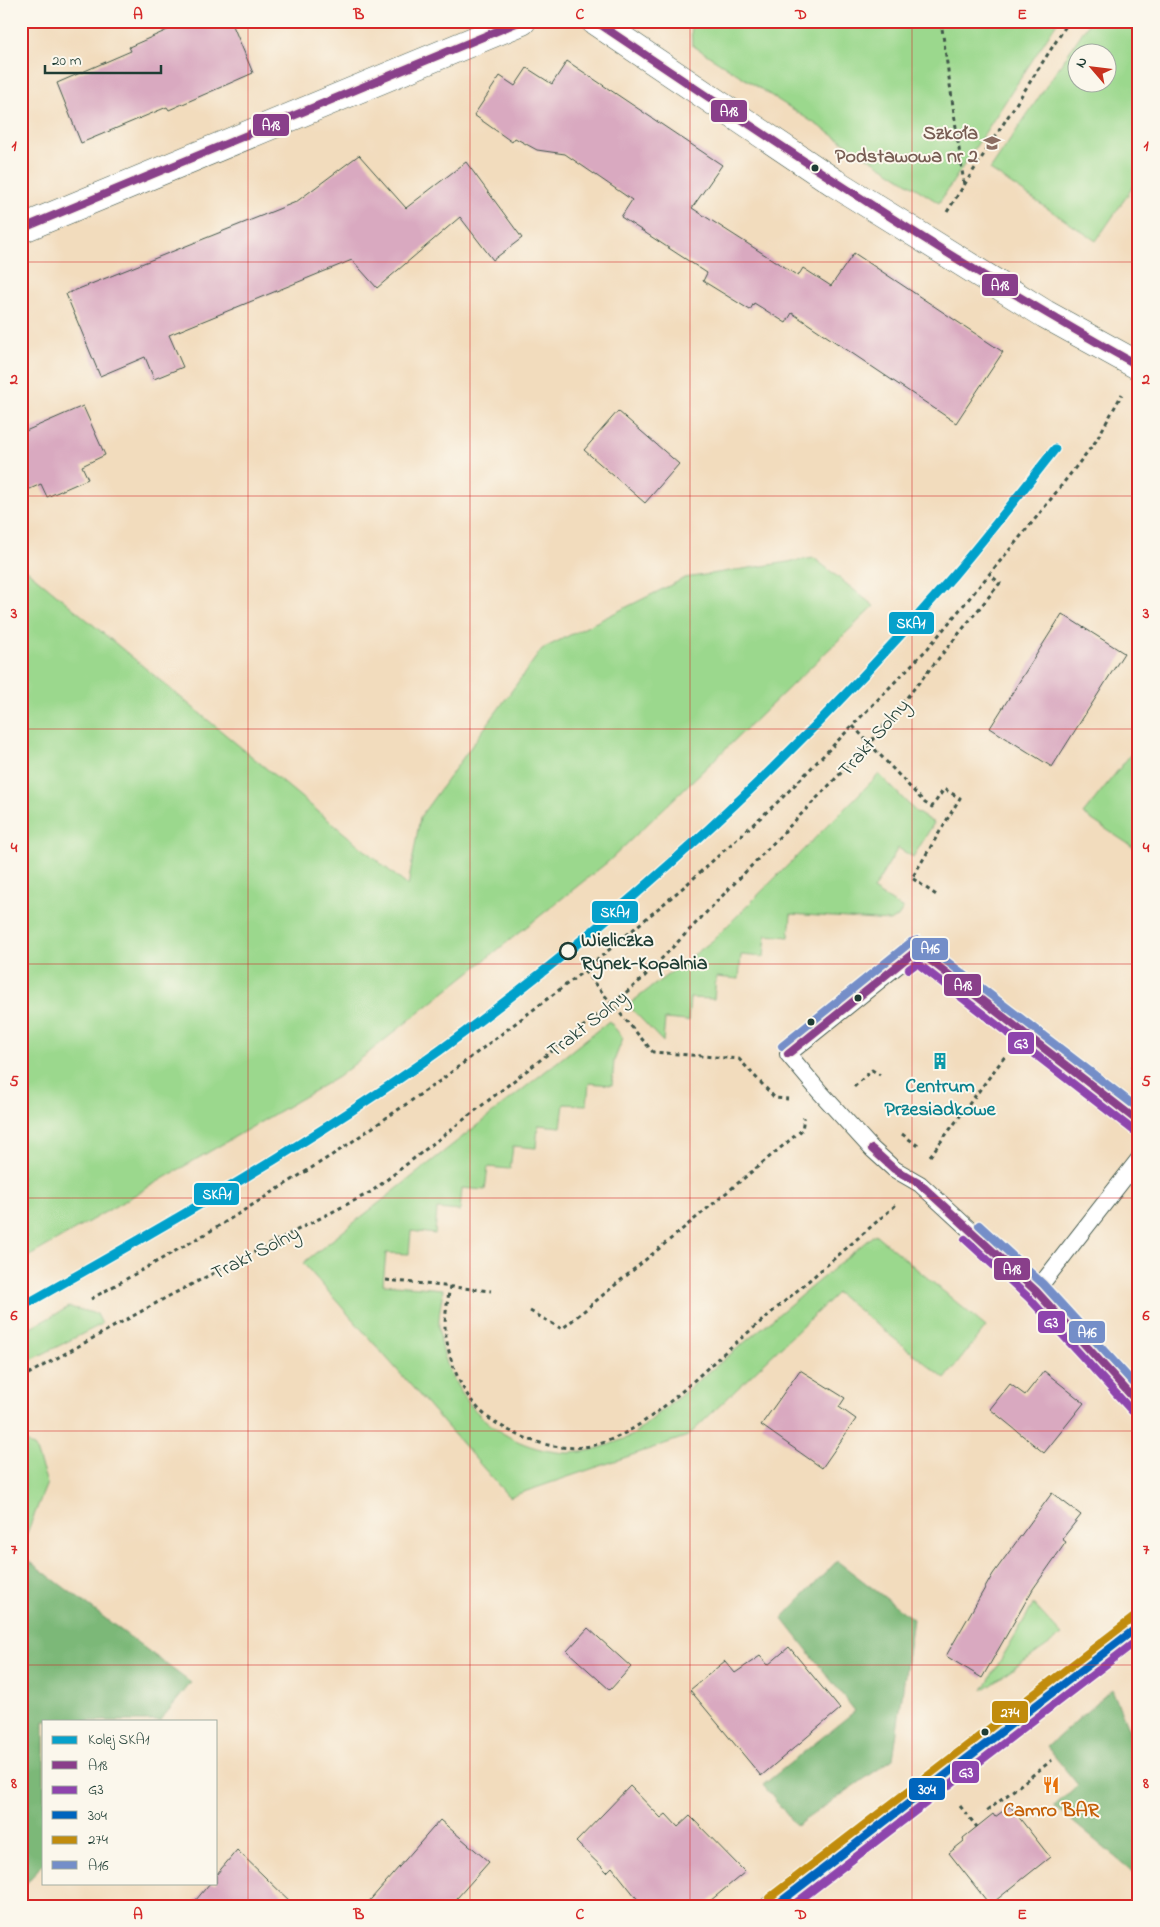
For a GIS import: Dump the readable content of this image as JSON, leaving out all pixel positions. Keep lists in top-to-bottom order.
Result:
{
  "streets": {
    "path": ["Trakt Solny"]
  },
  "places": {
    "school or university": ["Szkoła Podstawowa nr 2"],
    "other": ["Wieliczka Rynek-Kopalnia"],
    "building": ["Centrum Przesiadkowe"],
    "restaurant": ["Camro BAR"]
  },
  "lines": [
    "transit line A18",
    "rail line SKA1",
    "transit line A16",
    "transit line G3",
    "transit line 274",
    "transit line 304"
  ],
  "legend": [
    "Kolej SKA1",
    "A18",
    "G3",
    "304",
    "274",
    "A16"
  ],
  "scale_bar": "20 m",
  "north": "top left",
  "grid": {
    "columns": [
      "A",
      "B",
      "C",
      "D",
      "E"
    ],
    "rows": [
      "1",
      "2",
      "3",
      "4",
      "5",
      "6",
      "7",
      "8"
    ]
  }
}
